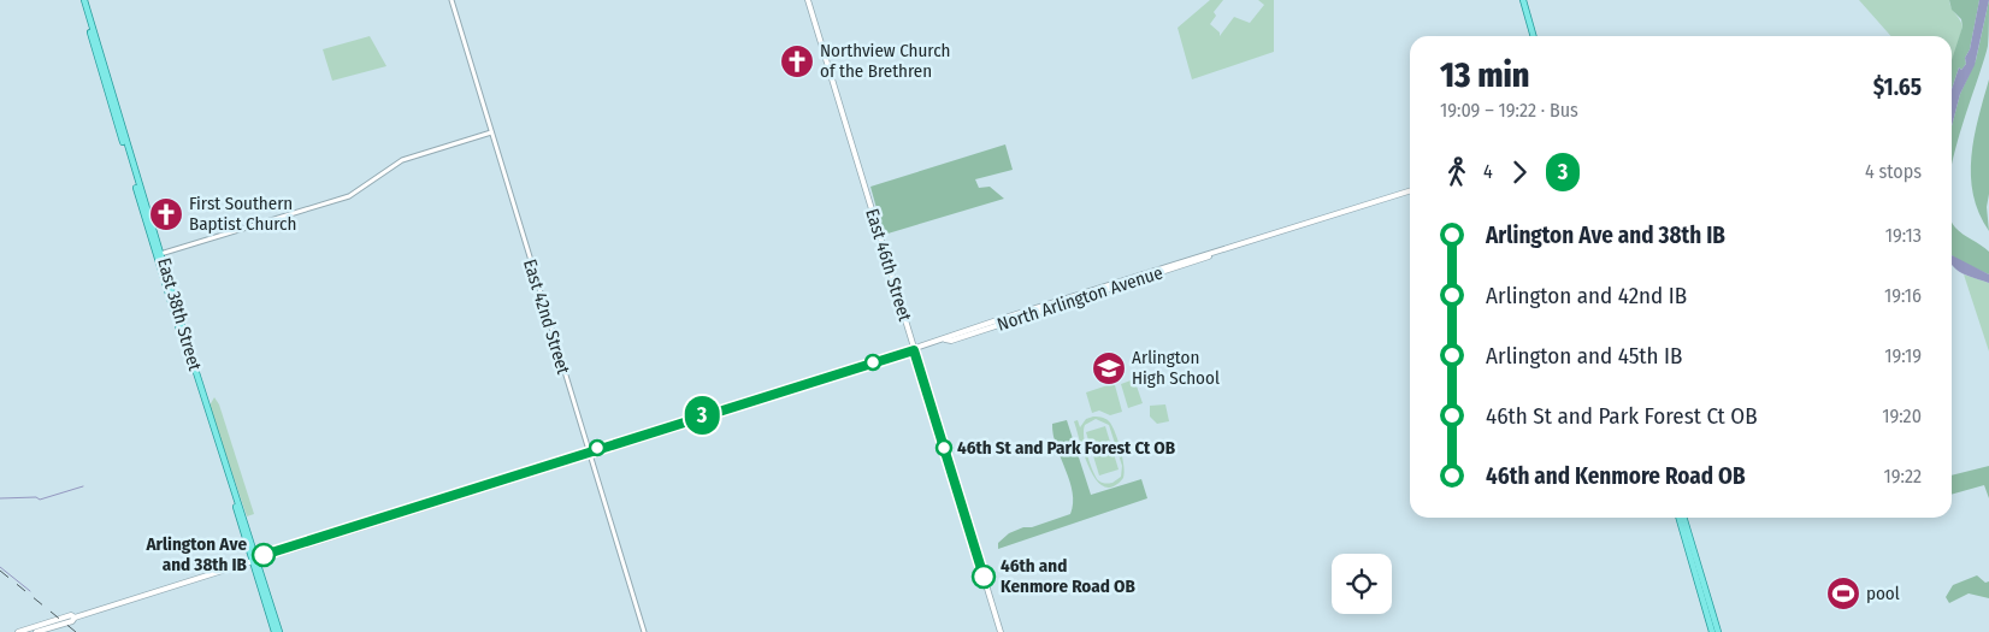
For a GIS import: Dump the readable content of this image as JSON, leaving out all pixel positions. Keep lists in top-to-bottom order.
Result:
{
  "streets": {
    "main road": ["East 46th Street", "North Arlington Avenue", "East 38th Street"],
    "street": ["East 42nd Street"]
  },
  "crossings": [
    ["East 46th Street", "North Arlington Avenue"],
    ["North Arlington Avenue", "East 38th Street"],
    ["North Arlington Avenue", "East 42nd Street"]
  ],
  "places": {
    "church": ["Northview Church of the Brethren", "First Southern Baptist Church"],
    "school or university": ["Arlington High School"],
    "other": ["46th St and Park Forest Ct OB", "Arlington Ave and 38th IB", "46th and Kenmore Road OB"],
    "sports": ["pool"]
  },
  "lines": ["bus line 3"],
  "page": {
    "on_map": "3",
    "heading": ["13 min", "19:09 – 19:22 · Bus", "$1.65"],
    "legs": ["4", "3", "4 stops"],
    "list": [
      {
        "name": "Arlington Ave and 38th IB",
        "value": "19:13"
      },
      {
        "name": "Arlington and 42nd IB",
        "value": "19:16"
      },
      {
        "name": "Arlington and 45th IB",
        "value": "19:19"
      },
      {
        "name": "46th St and Park Forest Ct OB",
        "value": "19:20"
      },
      {
        "name": "46th and Kenmore Road OB",
        "value": "19:22"
      }
    ]
  }
}
